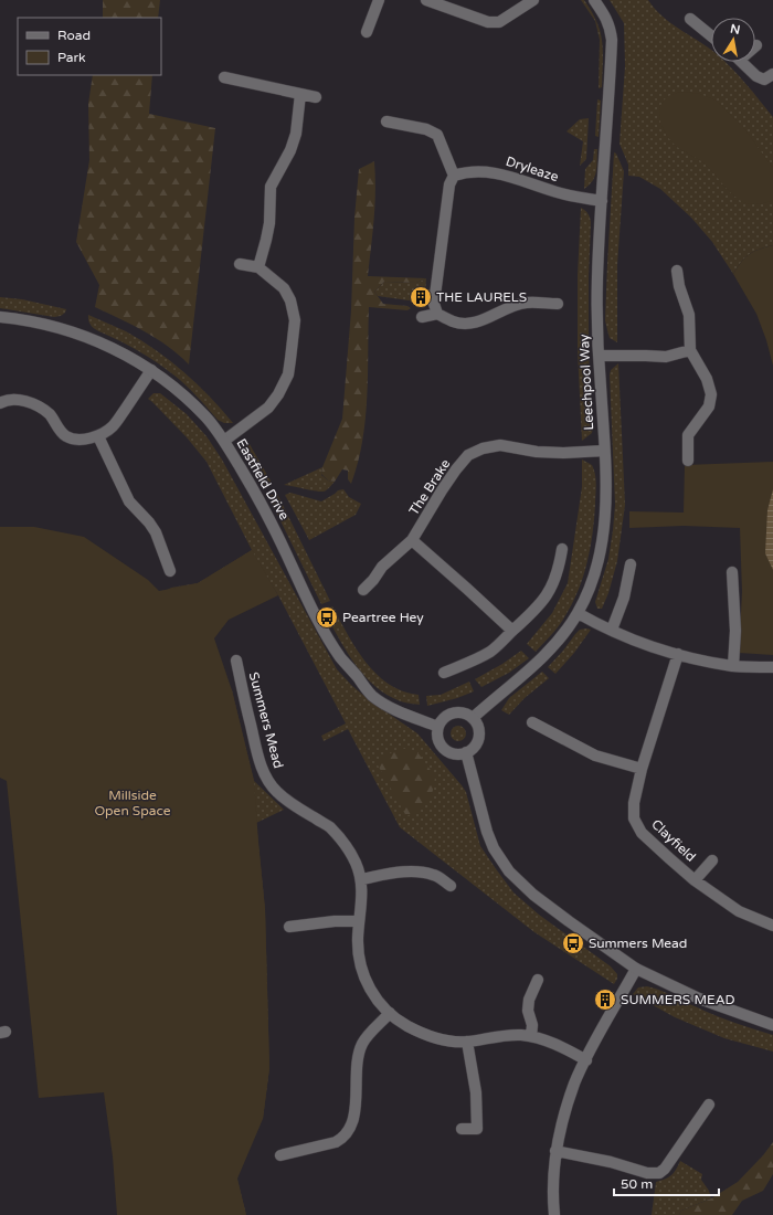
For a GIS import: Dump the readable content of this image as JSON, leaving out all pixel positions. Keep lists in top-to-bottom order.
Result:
{
  "streets": {
    "street": [
      "Dryleaze",
      "Leechpool Way",
      "Eastfield Drive",
      "The Brake",
      "Summers Mead",
      "Clayfield"
    ]
  },
  "crossings": [
    ["Dryleaze", "Leechpool Way"],
    ["Leechpool Way", "Eastfield Drive"],
    ["Leechpool Way", "The Brake"]
  ],
  "parks": ["Millside Open Space"],
  "places": {
    "building": ["THE LAURELS", "SUMMERS MEAD"],
    "bus stop": ["Peartree Hey", "Summers Mead"]
  },
  "legend": ["Road", "Park"],
  "scale_bar": "50 m",
  "north": "top"
}
